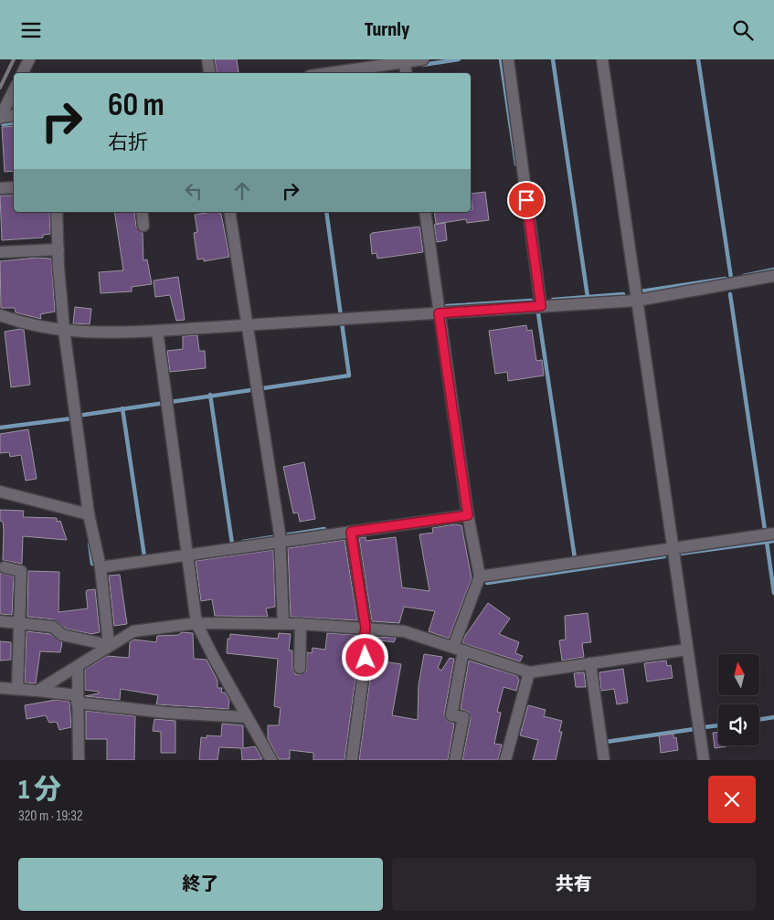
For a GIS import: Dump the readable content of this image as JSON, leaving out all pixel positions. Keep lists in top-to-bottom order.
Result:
{
  "north": "top",
  "page": {
    "header": "Turnly",
    "turn": ["60 m", "右折"],
    "heading": ["1 分", "320 m · 19:32"],
    "buttons": ["終了", "共有"]
  }
}
